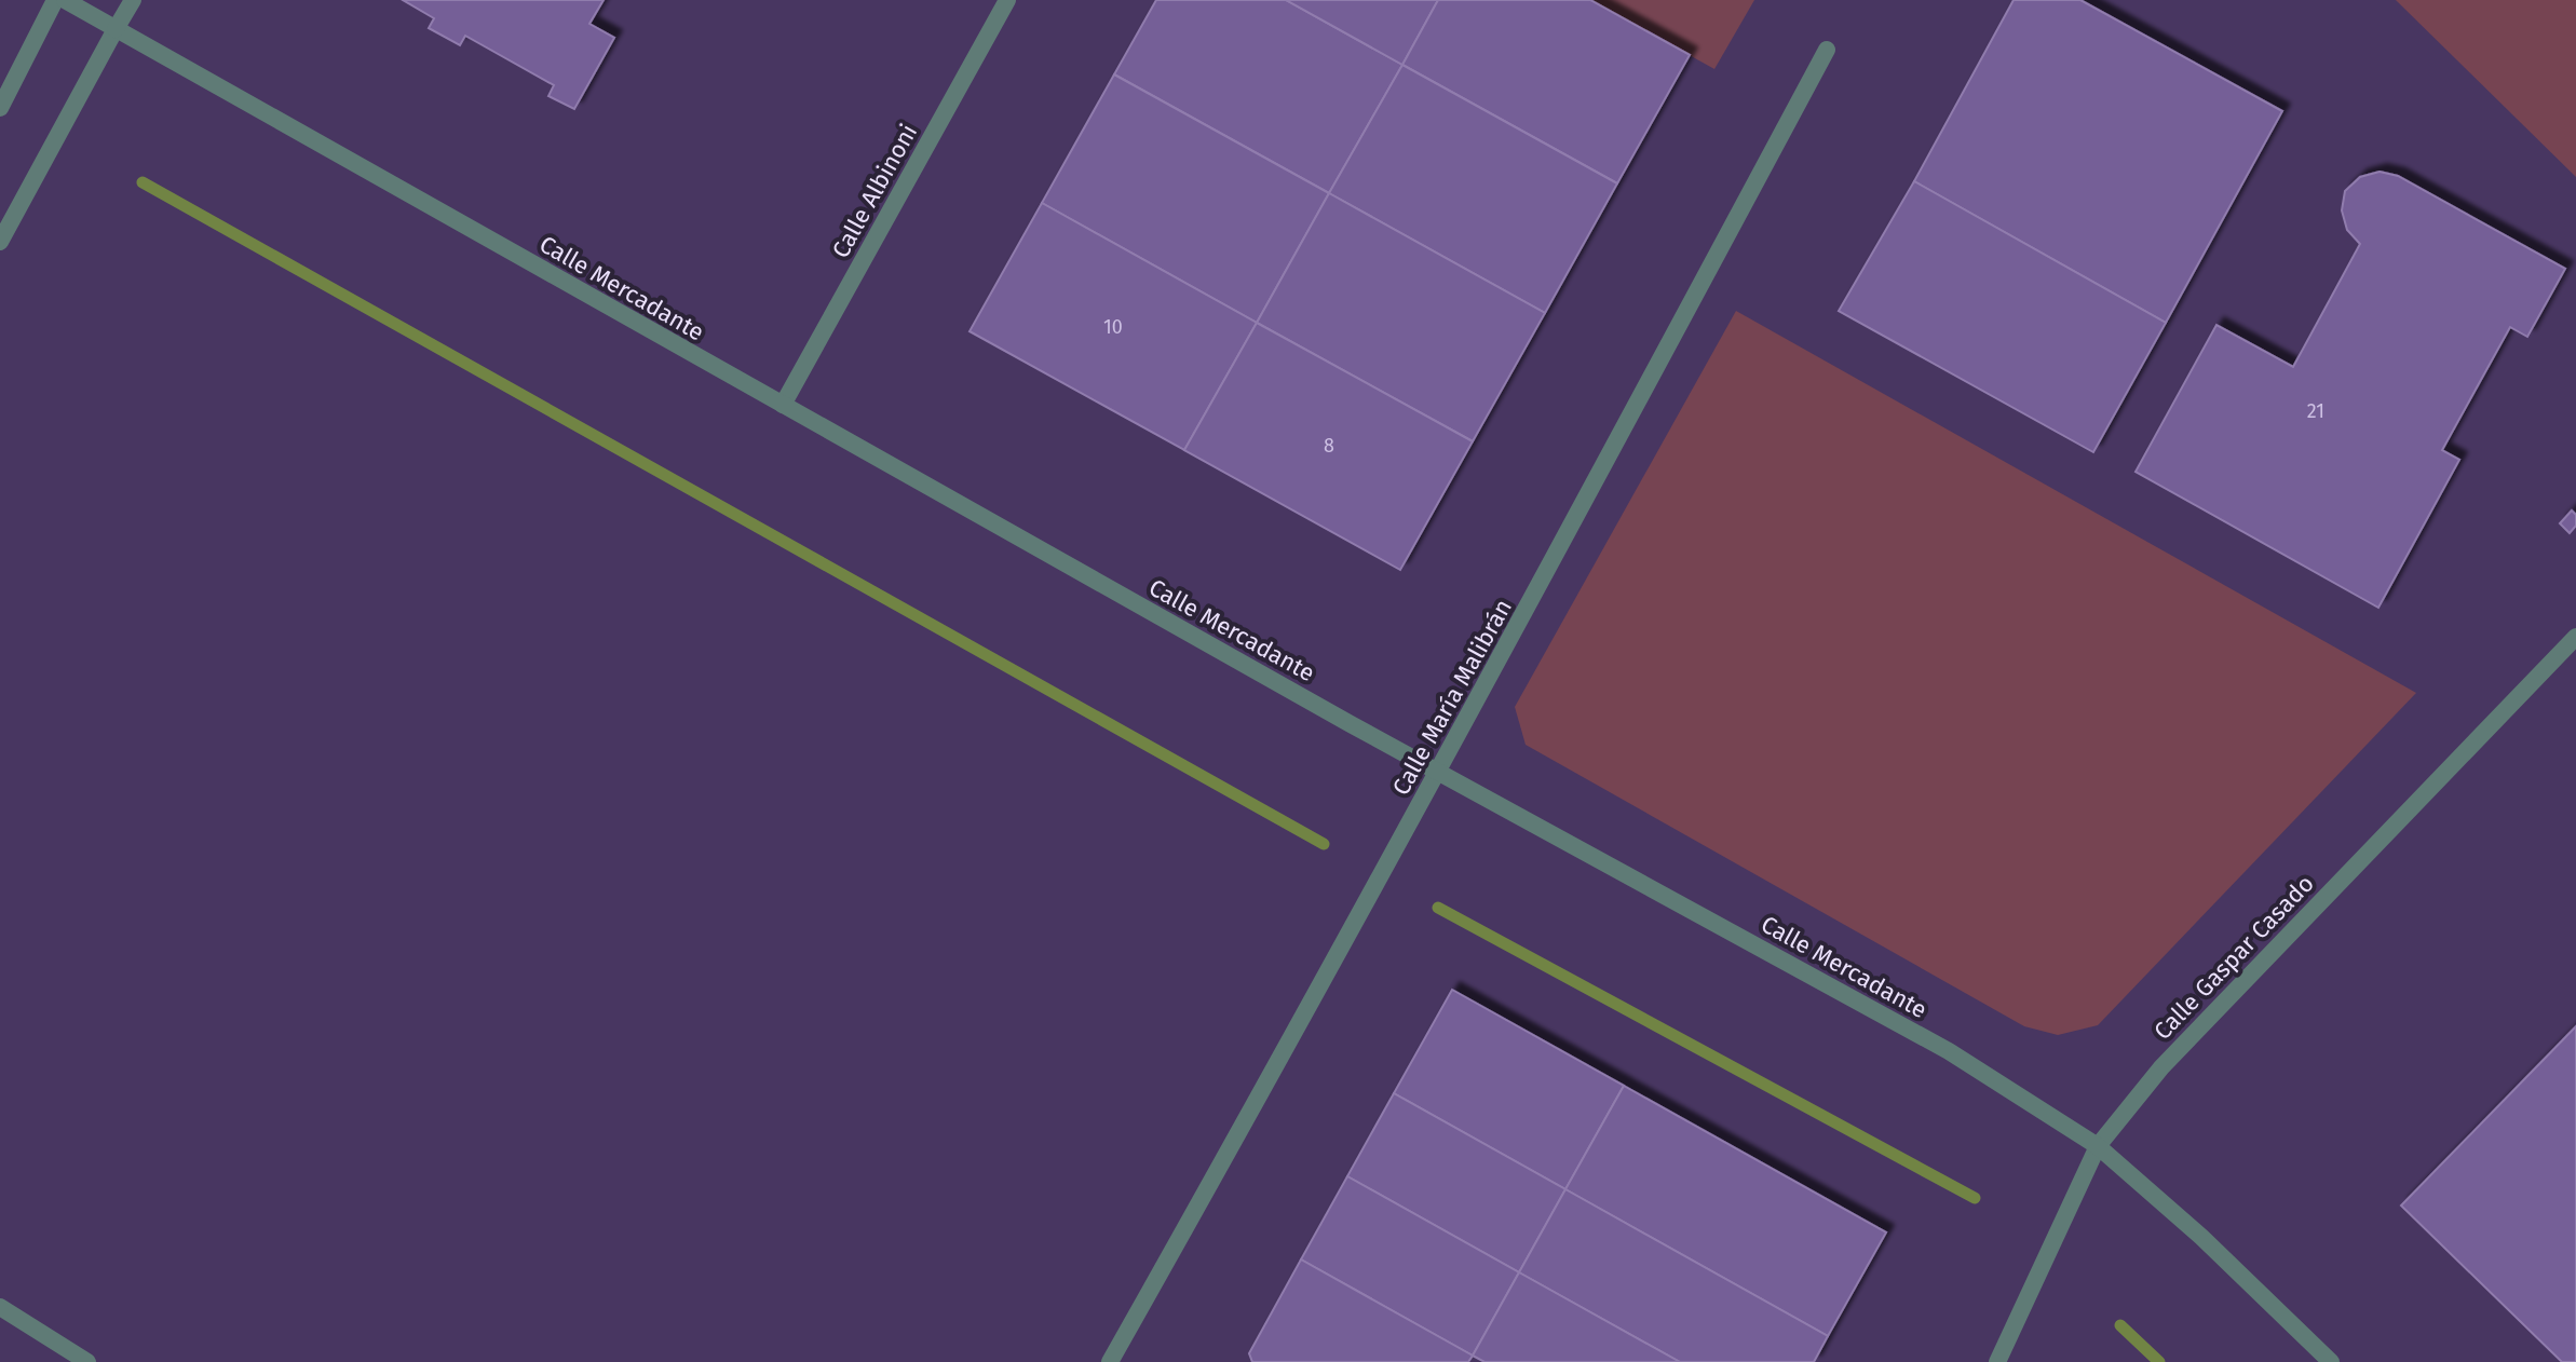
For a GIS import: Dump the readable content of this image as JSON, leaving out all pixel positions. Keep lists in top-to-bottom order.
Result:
{
  "streets": {
    "street": [
      "Calle Albinoni",
      "Calle Mercadante",
      "Calle María Malibrán",
      "Calle Gaspar Casado"
    ]
  },
  "crossings": [
    ["Calle Albinoni", "Calle Mercadante"],
    ["Calle Mercadante", "Calle María Malibrán"],
    ["Calle Mercadante", "Calle Gaspar Casado"]
  ],
  "house_numbers": ["10", "21", "8"]
}
